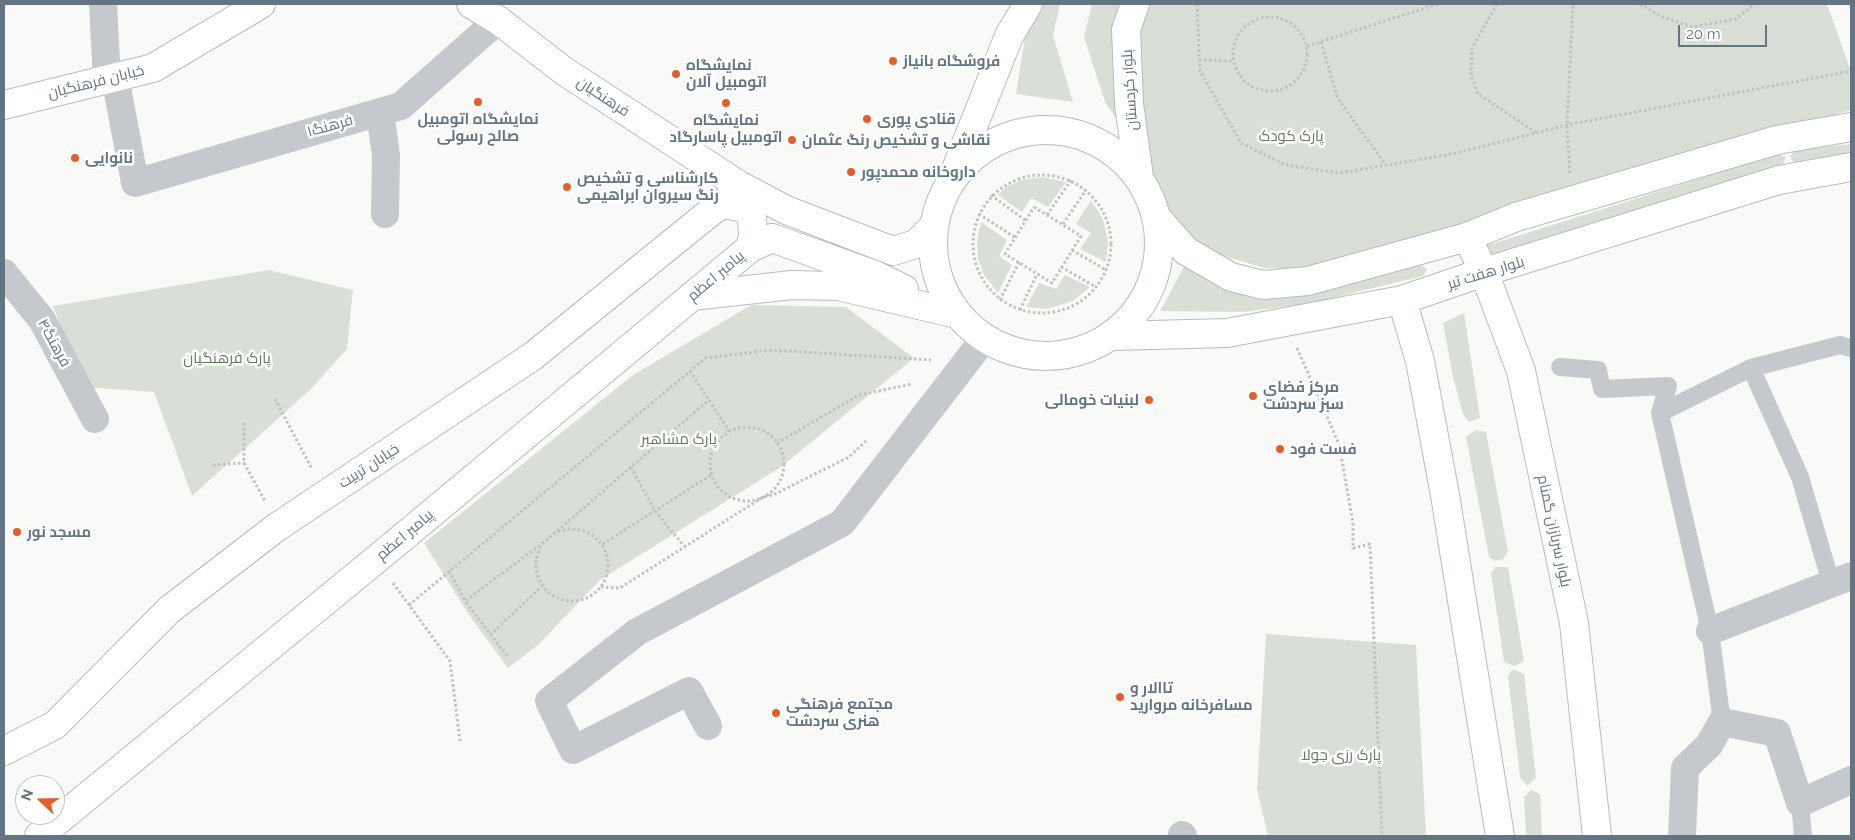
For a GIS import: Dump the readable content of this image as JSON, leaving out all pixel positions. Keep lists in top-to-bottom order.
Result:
{
  "streets": {
    "main road": [
      "خیابان فرهنگیان",
      "بلوار کردستان",
      "فرهنگیان",
      "بلوار هفت تیر",
      "پیامبر اعظم",
      "خیابان تربیت",
      "بلوار سربازان گمنام"
    ],
    "street": ["فرهنگ۱", "فرهنگ۴"]
  },
  "crossings": [
    ["خیابان فرهنگیان", "فرهنگ۱"],
    ["فرهنگیان", "فرهنگ۱"],
    ["فرهنگیان", "خیابان تربیت"],
    ["بلوار هفت تیر", "بلوار سربازان گمنام"]
  ],
  "parks": [
    "پارک کودک",
    "پارک فرهنگیان",
    "پارک مشاهبر",
    "پارک رزی جولا"
  ],
  "places": [
    "فروشگاه بانیاز",
    "نمایشگاه اتومبیل آلان",
    "نمایشگاه اتومبیل صالح رسولی",
    "نمایشگاه اتومبیل پاسارگاد",
    "قنادی پوری",
    "نقاشی و تشخیص رنگ عثمان",
    "نانوایی",
    "داروخانه محمدپور",
    "کارشناسی و تشخیص رنگ سیروان ابراهیمی",
    "مرکز فضای سبز سردشت",
    "لبنیات خومالی",
    "فست فود",
    "مسجد نور",
    "تاالار و مسافرخانه مروارید",
    "مجتمع فرهنگی هنری سردشت"
  ],
  "scale_bar": "20 m",
  "north": "left"
}
